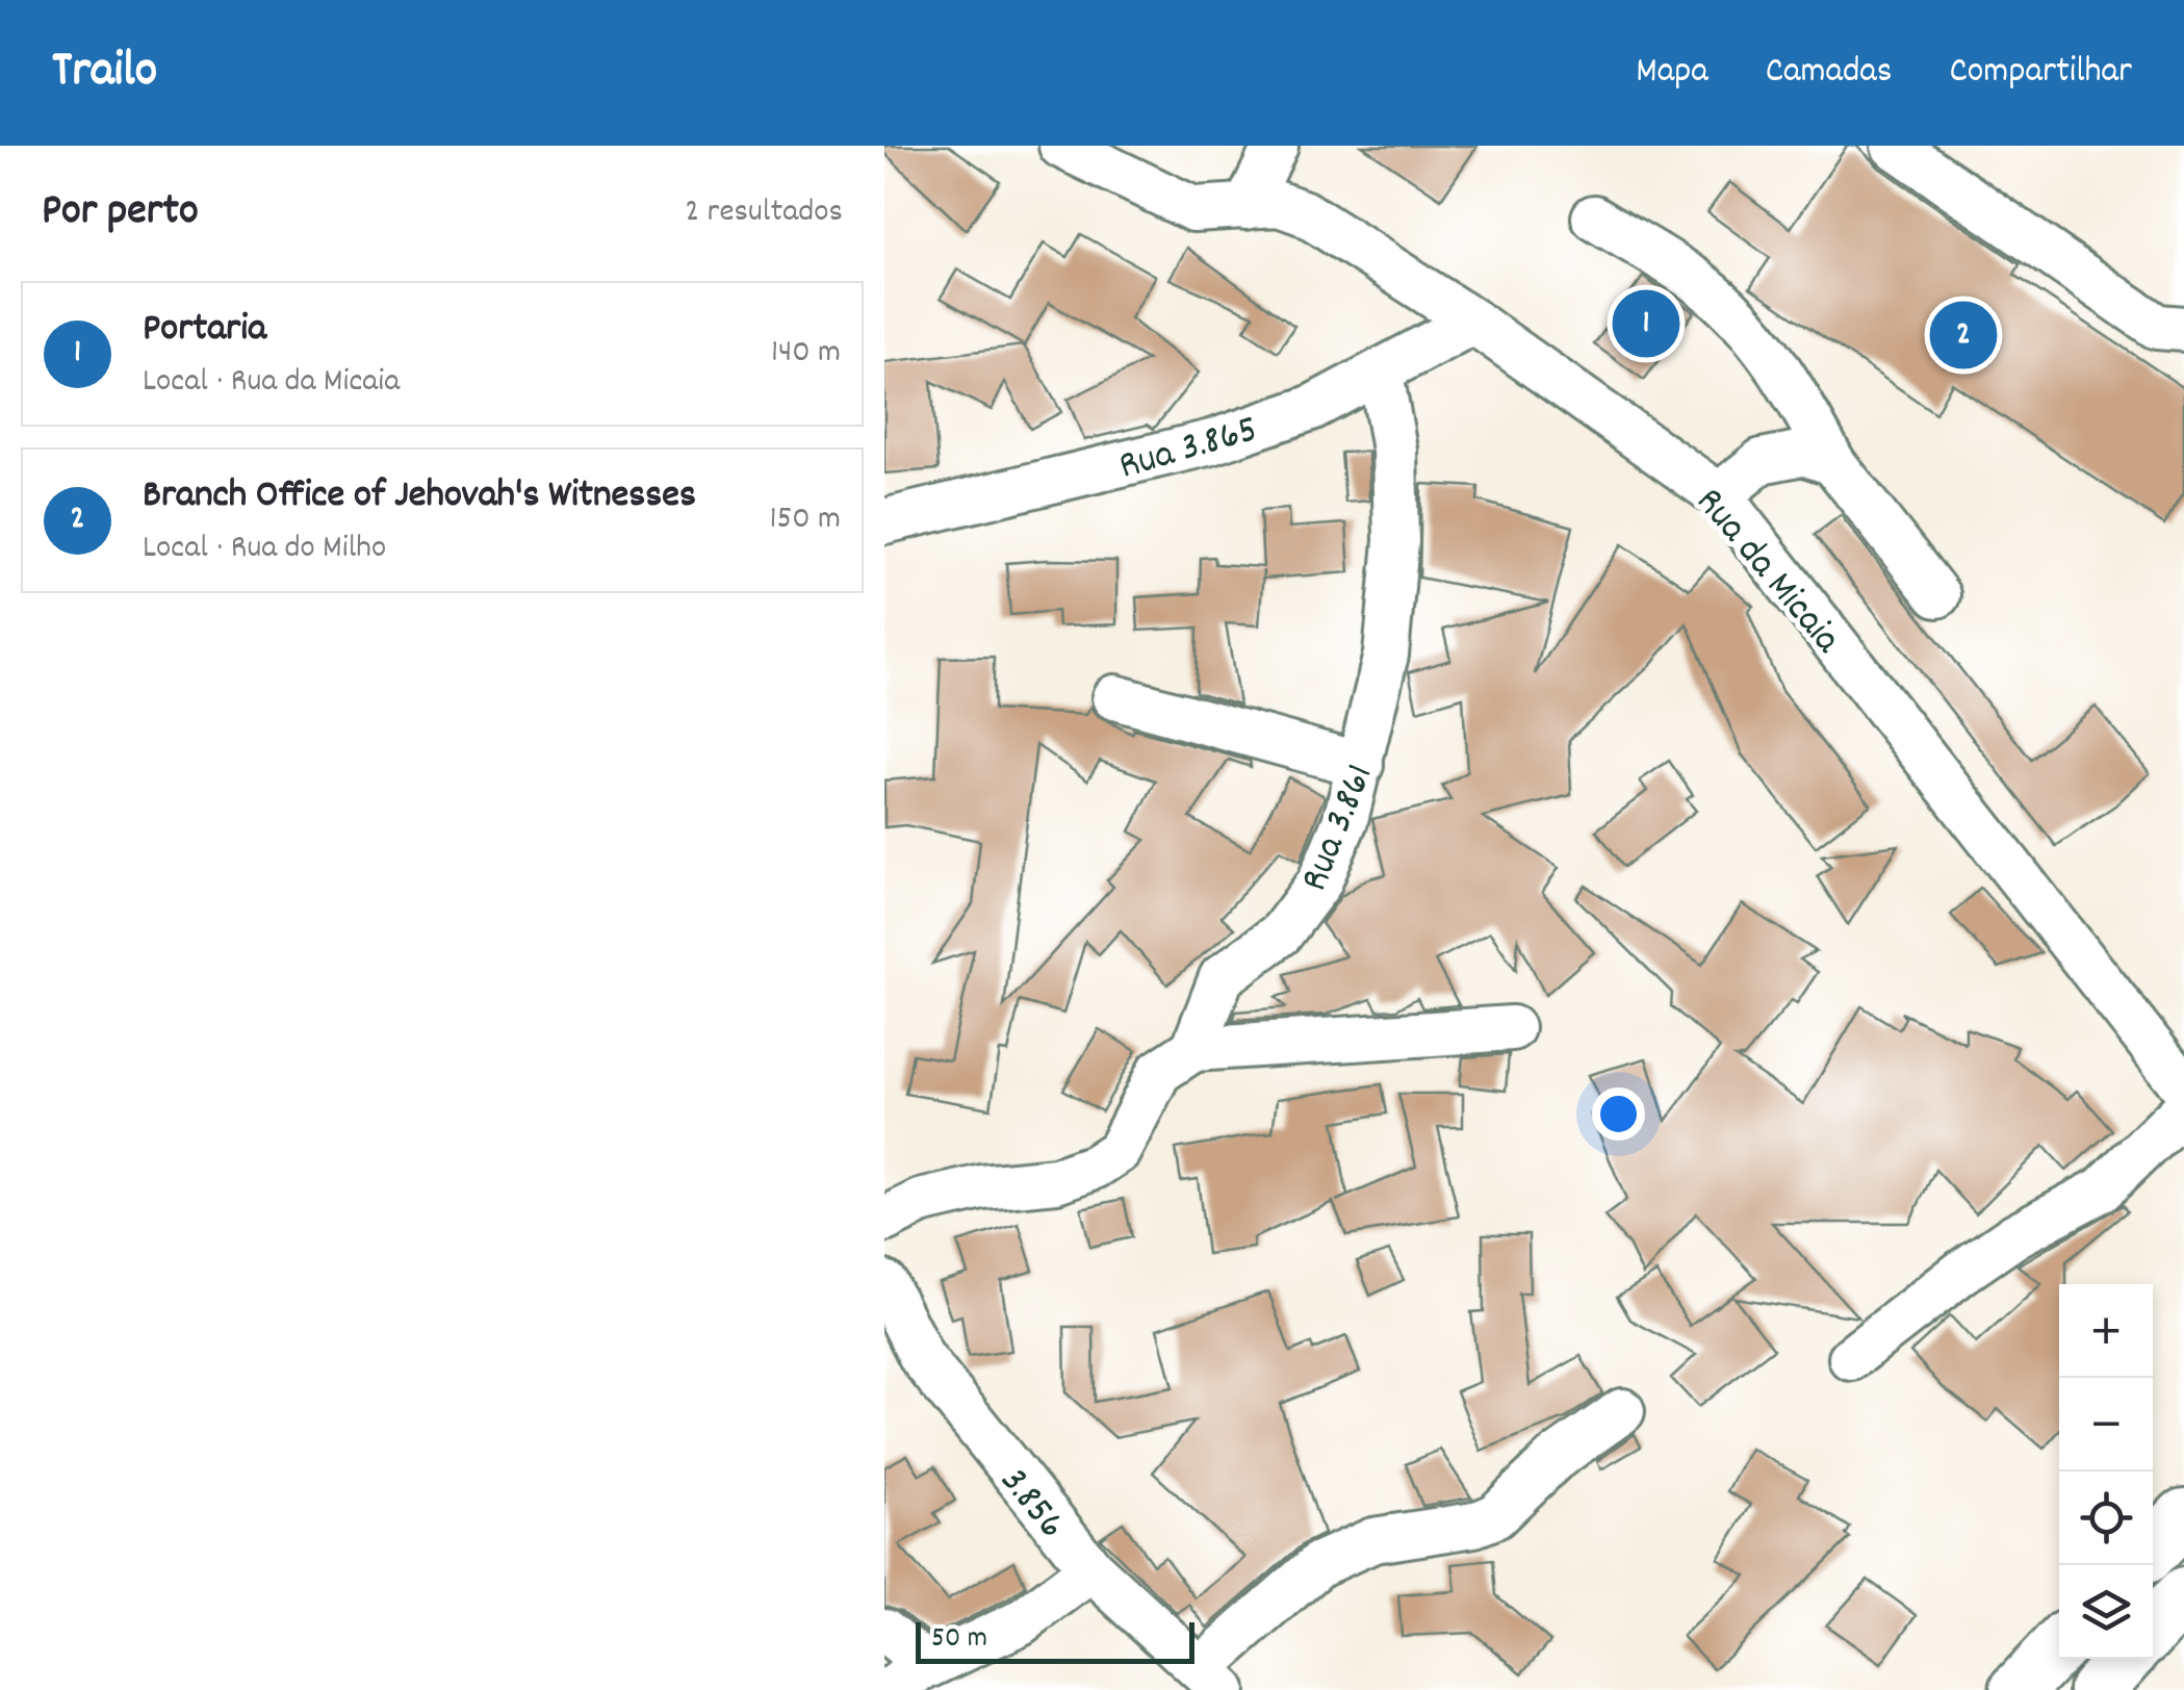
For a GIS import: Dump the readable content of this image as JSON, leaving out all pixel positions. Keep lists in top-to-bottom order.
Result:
{
  "streets": {
    "street": [
      "Rua 3.865",
      "Rua da Micaia",
      "Rua 3.861",
      "3.856"
    ]
  },
  "crossings": [
    ["Rua 3.865", "Rua da Micaia"],
    ["Rua 3.865", "Rua 3.861"]
  ],
  "scale_bar": "50 m",
  "page": {
    "header": "Trailo",
    "nav": ["Mapa", "Camadas", "Compartilhar"],
    "heading": ["Por perto", "2 resultados"],
    "list": [
      {
        "mark": "1",
        "name": "Portaria",
        "note": "Local · Rua da Micaia",
        "value": "140 m"
      },
      {
        "mark": "2",
        "name": "Branch Office of Jehovah's Witnesses",
        "note": "Local · Rua do Milho",
        "value": "150 m"
      }
    ],
    "pins": ["1", "2"],
    "map_buttons": ["+", "−"],
    "scale": "50 m"
  }
}
